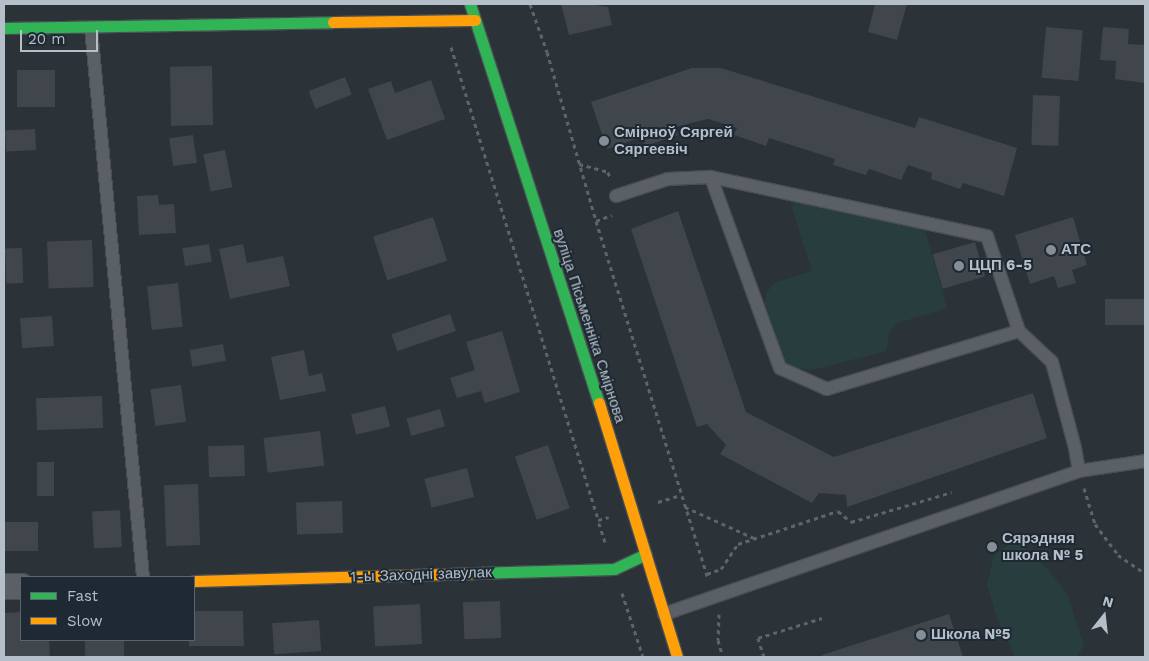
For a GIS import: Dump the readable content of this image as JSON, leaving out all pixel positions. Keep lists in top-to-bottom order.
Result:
{
  "streets": {
    "street": ["вуліца Пісьменніка Смірнова", "1-ы Заходні завулак"]
  },
  "crossings": [
    ["вуліца Пісьменніка Смірнова", "1-ы Заходні завулак"]
  ],
  "places": [
    "Смірноў Сяргей Сяргеевіч",
    "АТС",
    "ЦЦП 6-5",
    "Сярэдняя школа № 5",
    "Школа №5"
  ],
  "legend": ["Fast", "Slow"],
  "scale_bar": "20 m",
  "north": "top"
}
